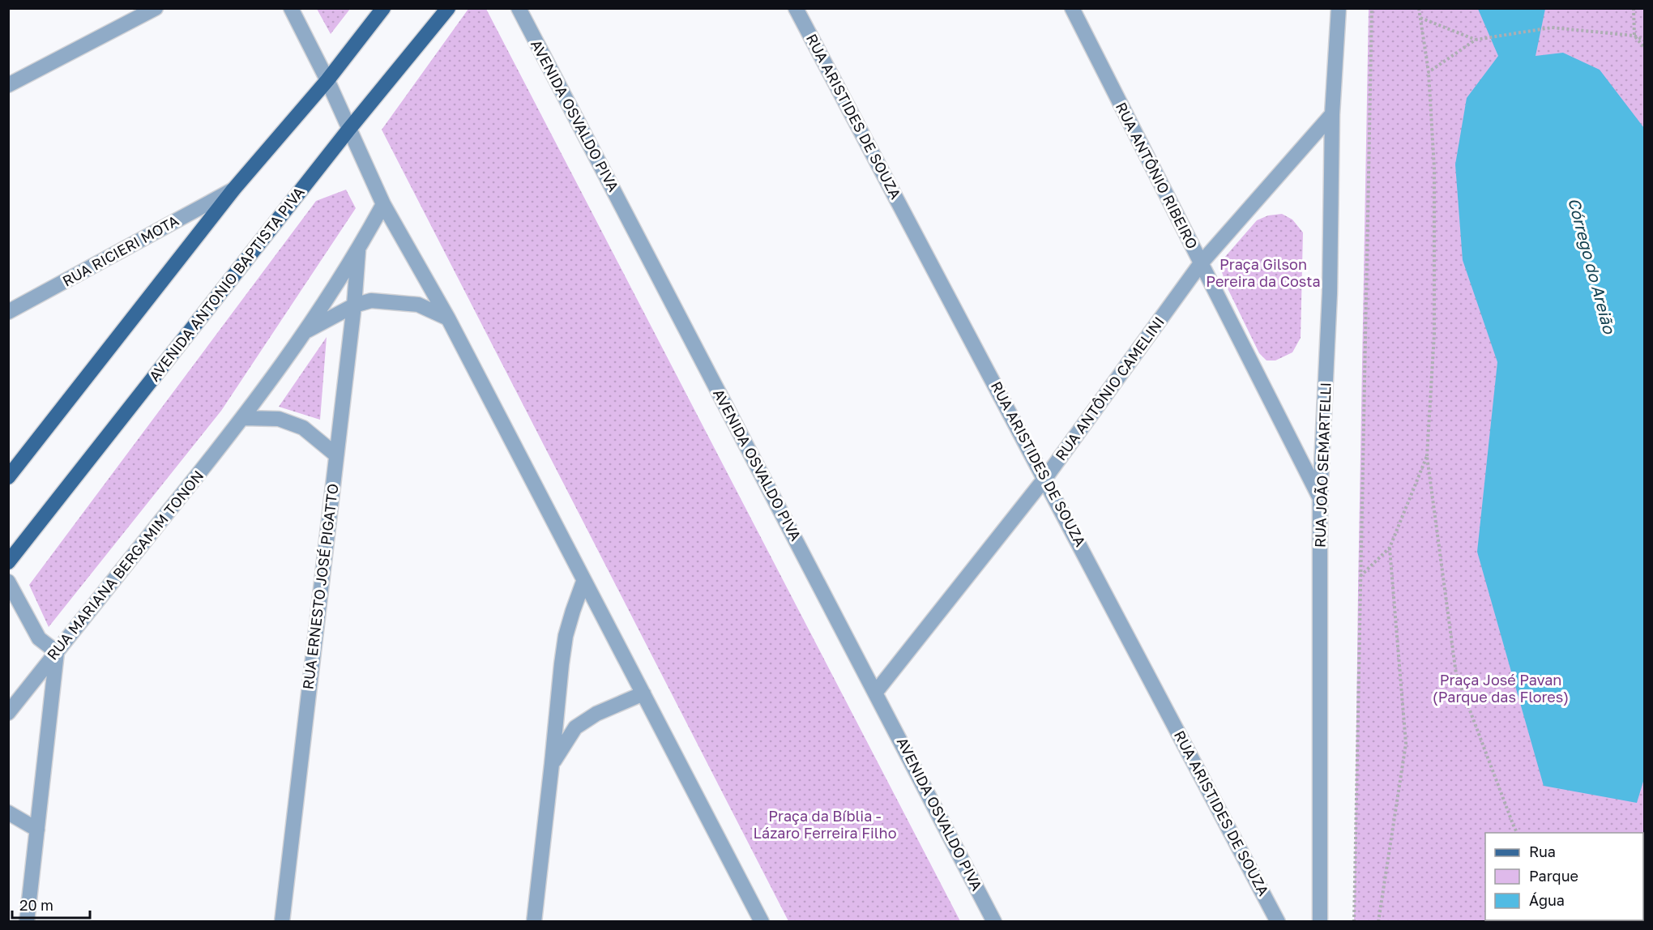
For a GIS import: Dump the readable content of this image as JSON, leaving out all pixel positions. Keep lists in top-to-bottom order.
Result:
{
  "streets": {
    "main road": ["AVENIDA ANTONIO BAPTISTA PIVA"],
    "street": [
      "AVENIDA OSVALDO PIVA",
      "RUA ARISTIDES DE SOUZA",
      "RUA ANTÔNIO RIBEIRO",
      "RUA RICIERI MOTA",
      "RUA ANTÔNIO CAMELINI",
      "RUA JOÃO SEMARTELLI",
      "RUA MARIANA BERGAMIM TONON",
      "RUA ERNESTO JOSÉ PIGATTO"
    ]
  },
  "crossings": [
    ["AVENIDA OSVALDO PIVA", "RUA ANTÔNIO CAMELINI"],
    ["RUA ARISTIDES DE SOUZA", "RUA ANTÔNIO CAMELINI"],
    ["RUA ANTÔNIO RIBEIRO", "RUA ANTÔNIO CAMELINI"],
    ["RUA ANTÔNIO RIBEIRO", "RUA JOÃO SEMARTELLI"],
    ["RUA ANTÔNIO CAMELINI", "RUA JOÃO SEMARTELLI"],
    ["RUA MARIANA BERGAMIM TONON", "RUA ERNESTO JOSÉ PIGATTO"]
  ],
  "water": ["Córrego do Areião"],
  "parks": ["Praça Gilson Pereira da Costa", "Praça José Pavan (Parque das Flores)", "Praça da Bíblia - Lázaro Ferreira Filho"],
  "legend": ["Rua", "Parque", "Água"],
  "scale_bar": "20 m"
}
